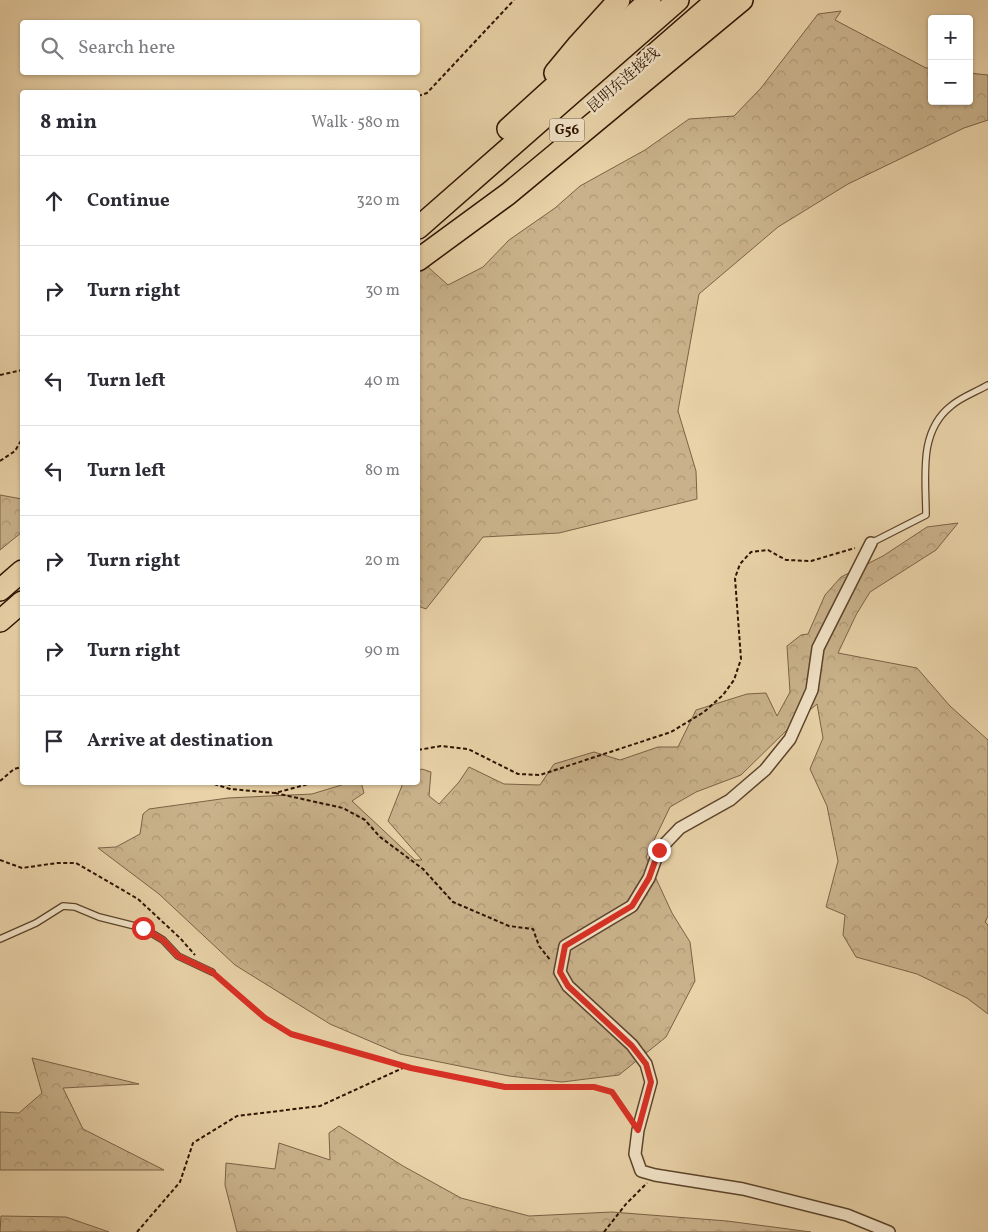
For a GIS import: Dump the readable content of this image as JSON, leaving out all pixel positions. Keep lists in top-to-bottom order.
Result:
{
  "streets": {
    "highway": ["昆明东连接线", "G56"]
  },
  "page": {
    "map_buttons": ["+", "−"],
    "search": "Search here",
    "heading": ["8 min", "Walk · 580 m"],
    "list": [
      ["Continue", "320 m"],
      ["Turn right", "30 m"],
      ["Turn left", "40 m"],
      ["Turn left", "80 m"],
      ["Turn right", "20 m"],
      ["Turn right", "90 m"],
      "Arrive at destination"
    ]
  }
}
